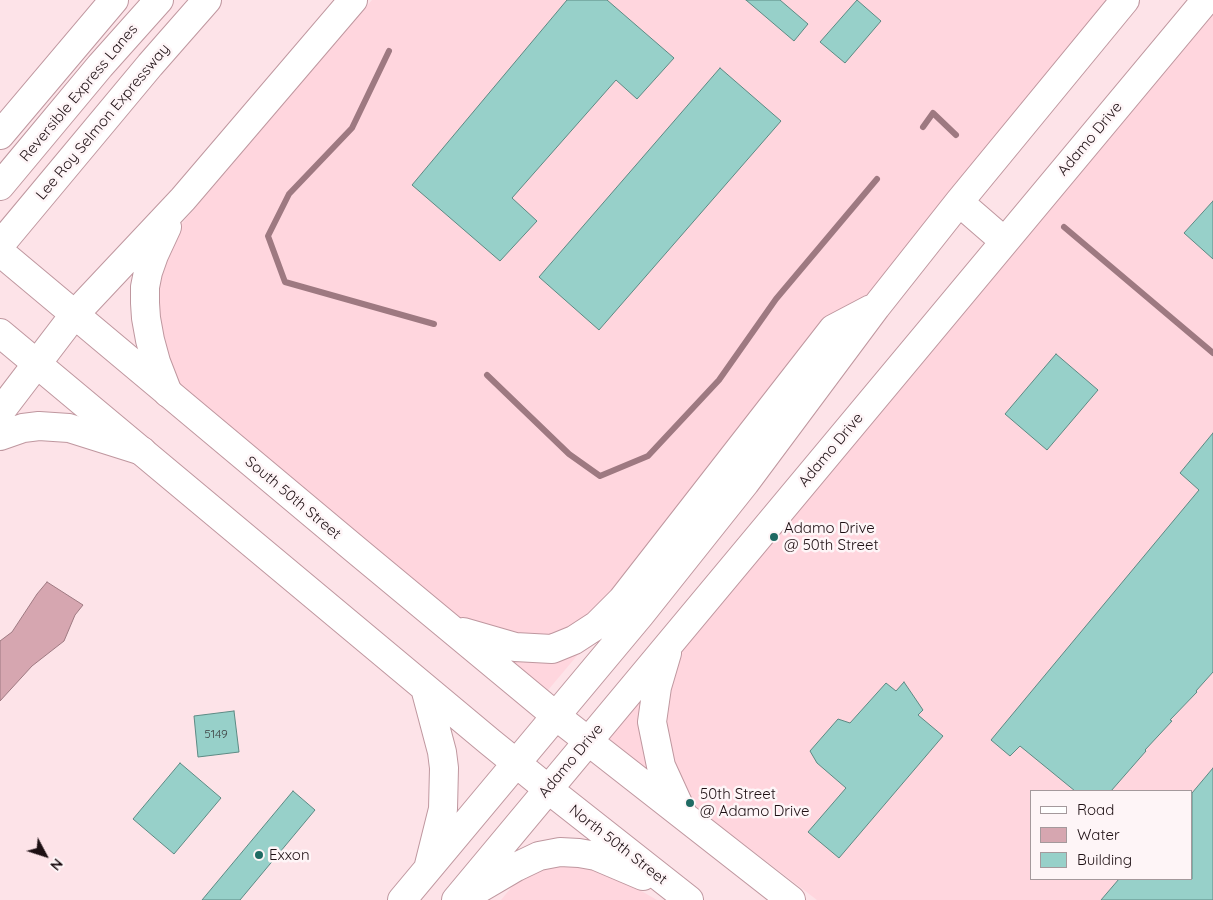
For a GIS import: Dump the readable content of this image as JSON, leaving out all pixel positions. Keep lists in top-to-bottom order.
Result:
{
  "streets": {
    "main road": [
      "Reversible Express Lanes",
      "Lee Roy Selmon Expressway",
      "Adamo Drive",
      "South 50th Street",
      "North 50th Street"
    ]
  },
  "crossings": [
    ["Adamo Drive", "South 50th Street"],
    ["Adamo Drive", "North 50th Street"]
  ],
  "places": ["Adamo Drive @ 50th Street", "50th Street @ Adamo Drive", "Exxon"],
  "house_numbers": ["5149"],
  "legend": ["Road", "Water", "Building"],
  "north": "bottom right"
}
